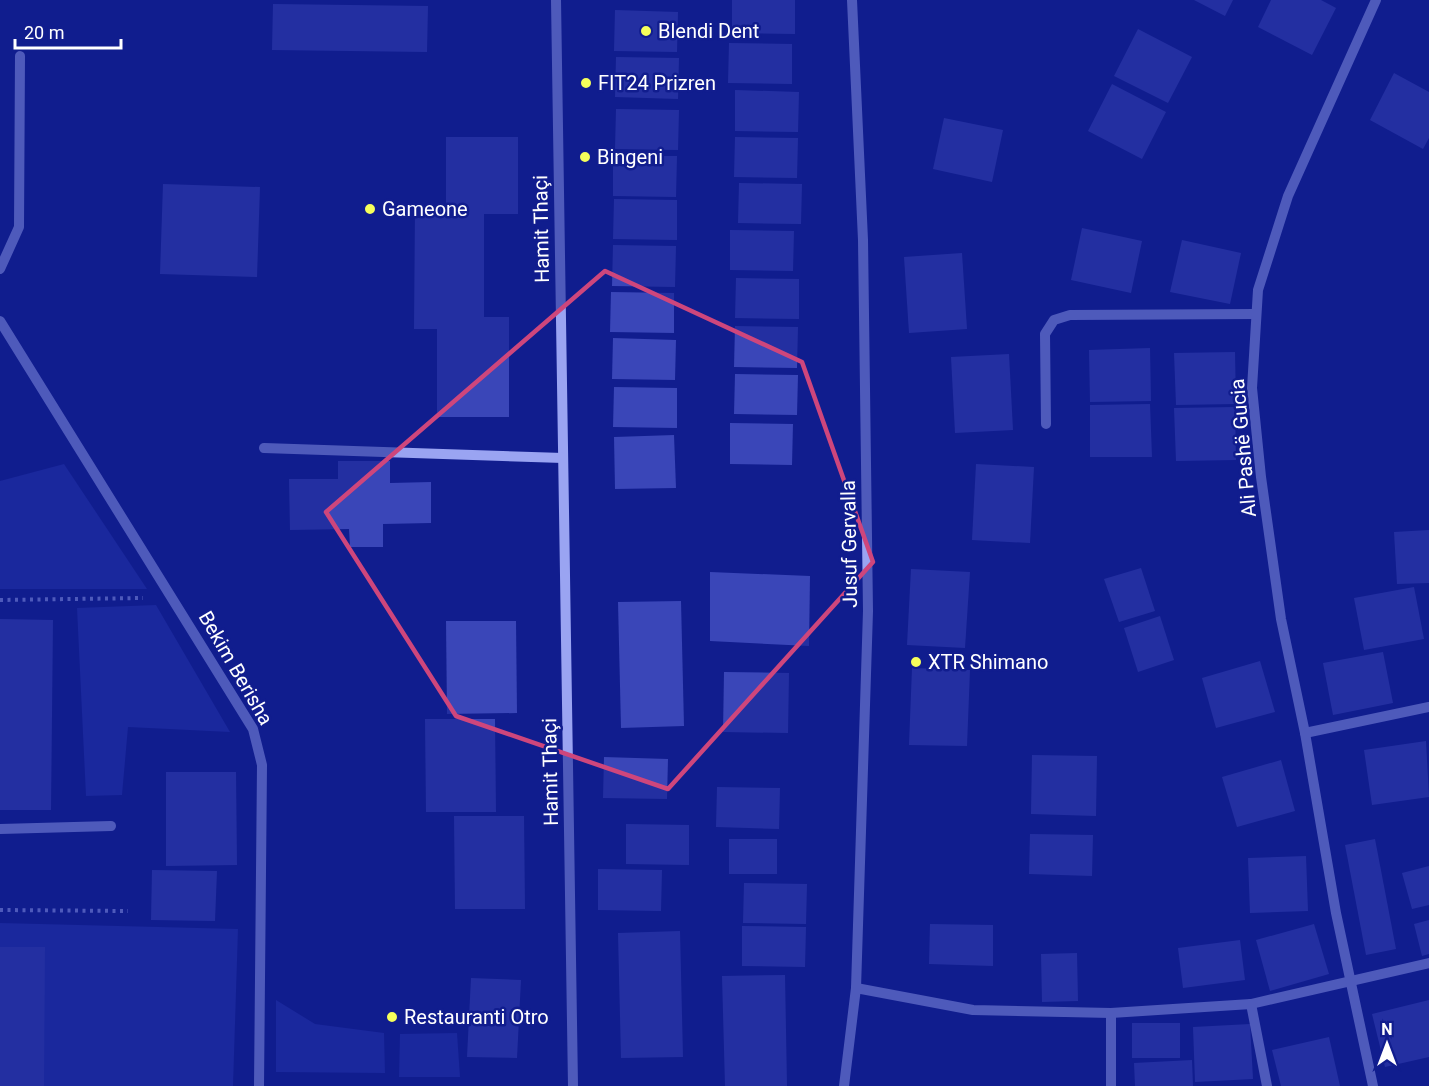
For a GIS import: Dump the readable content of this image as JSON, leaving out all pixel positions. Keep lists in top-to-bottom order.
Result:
{
  "streets": {
    "street": [
      "Hamit Thaçi",
      "Ali Pashë Gucia",
      "Jusuf Gervalla",
      "Bekim Berisha"
    ]
  },
  "places": [
    "Blendi Dent",
    "FIT24 Prizren",
    "Bingeni",
    "Gameone",
    "XTR Shimano",
    "Restauranti Otro"
  ],
  "scale_bar": "20 m",
  "north": "top"
}
